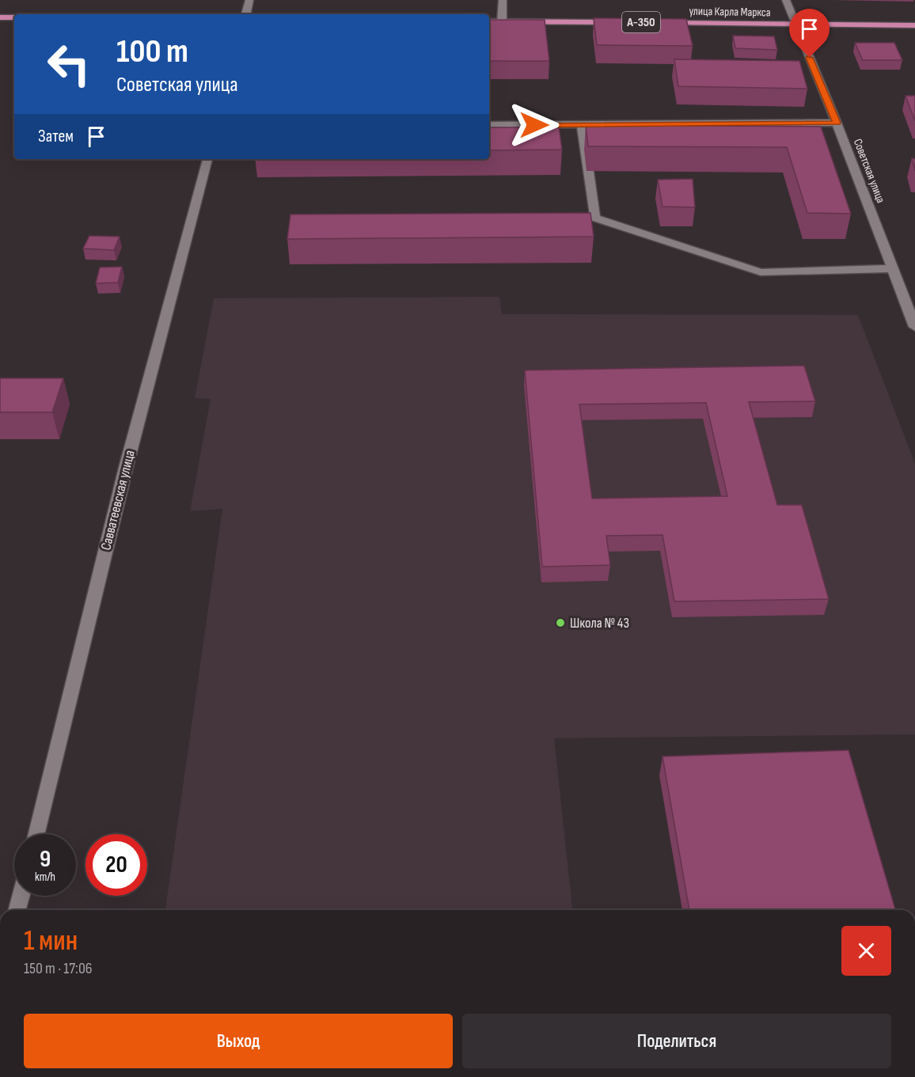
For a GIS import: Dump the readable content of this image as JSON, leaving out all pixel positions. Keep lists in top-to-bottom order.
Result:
{
  "streets": {
    "highway": ["улица Карла Маркса", "А-350"],
    "street": ["Советская улица", "Савватеевская улица"]
  },
  "crossings": [
    ["улица Карла Маркса", "Советская улица"]
  ],
  "places": ["Школа № 43"],
  "page": {
    "turn": ["100 m", "Советская улица"],
    "then": "Затем",
    "speed": "9 km/h",
    "limit": "20",
    "heading": ["1 мин", "150 m · 17:06"],
    "buttons": ["Выход", "Поделиться"]
  }
}
